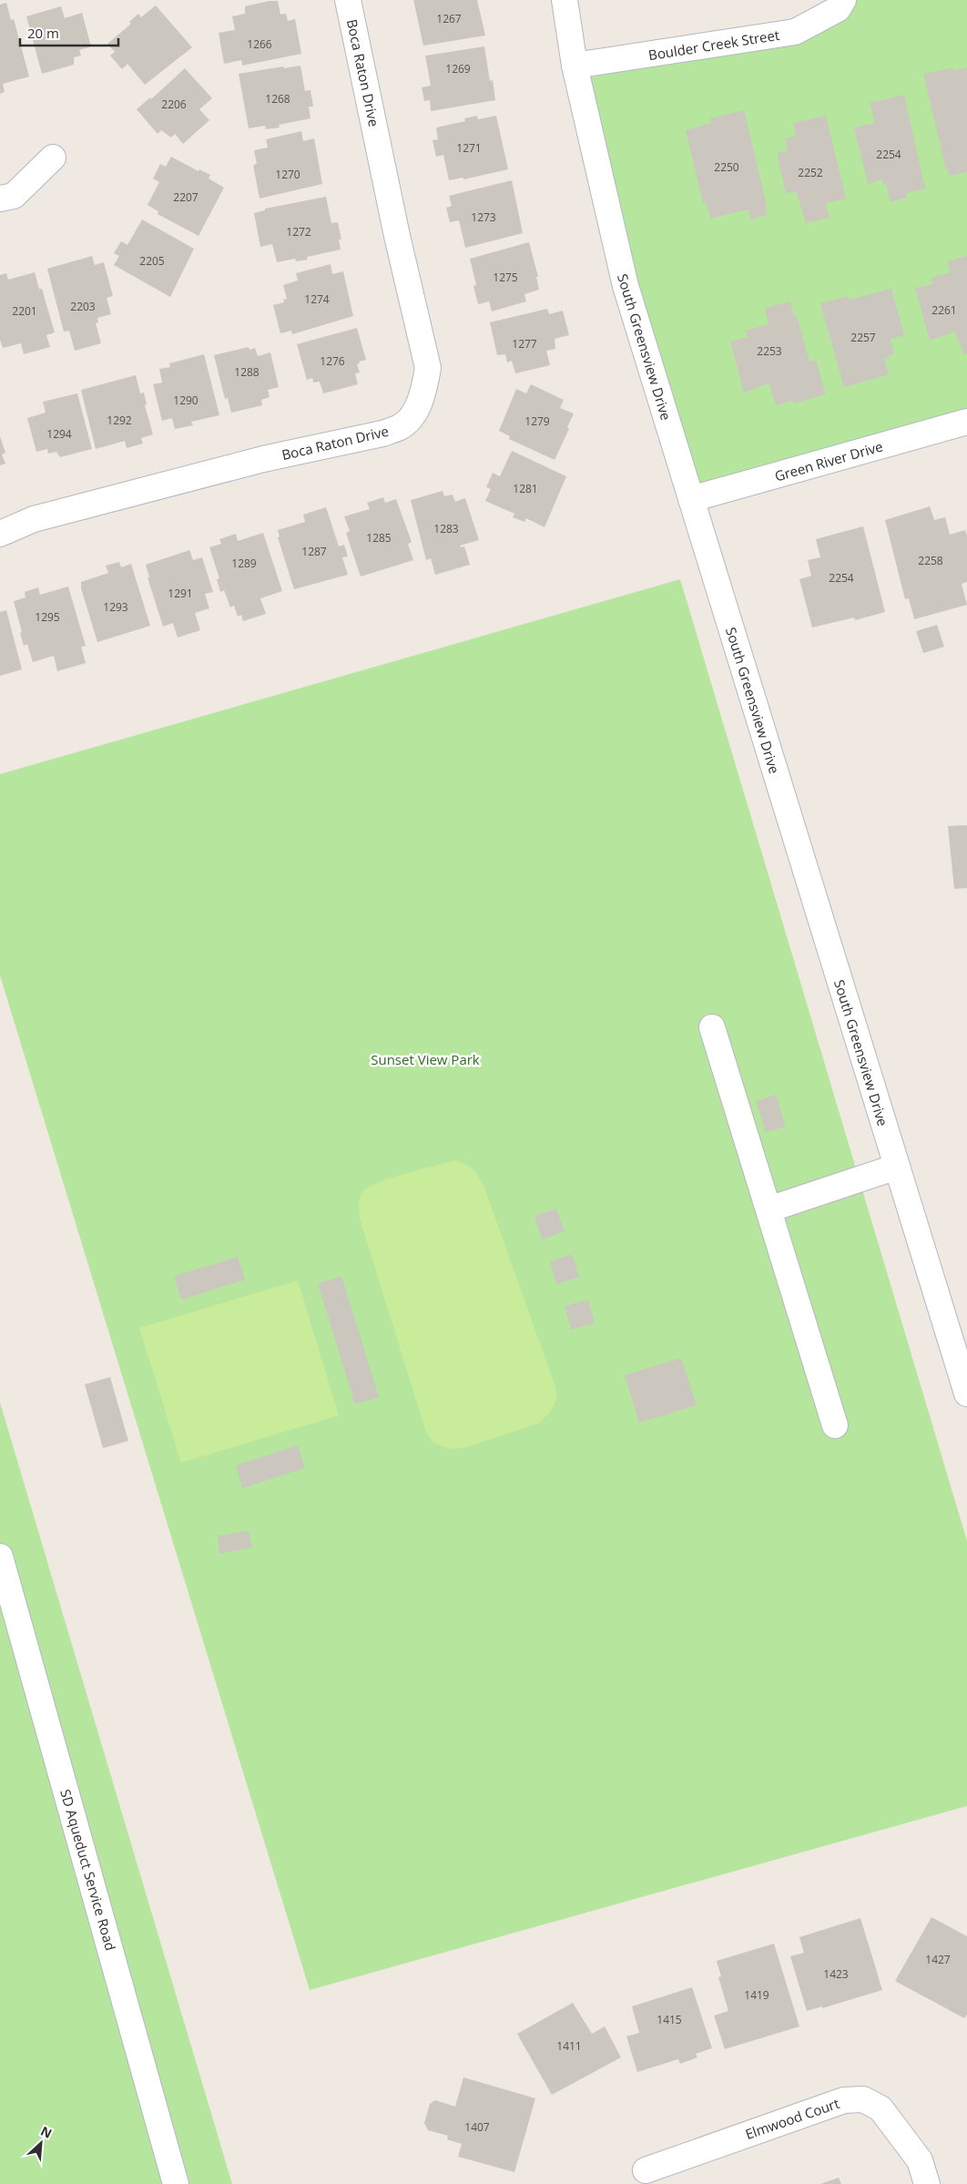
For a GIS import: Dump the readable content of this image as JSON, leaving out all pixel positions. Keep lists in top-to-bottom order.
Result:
{
  "streets": {
    "street": [
      "Boulder Creek Street",
      "Boca Raton Drive",
      "South Greensview Drive",
      "Green River Drive",
      "SD Aqueduct Service Road",
      "Elmwood Court"
    ]
  },
  "crossings": [
    ["Boulder Creek Street", "South Greensview Drive"],
    ["South Greensview Drive", "Green River Drive"]
  ],
  "parks": ["Sunset View Park"],
  "house_numbers": [
    "1267",
    "1266",
    "1269",
    "1268",
    "2206",
    "1271",
    "2254",
    "2250",
    "2252",
    "1270",
    "2207",
    "1273",
    "1272",
    "2205",
    "1275",
    "1274",
    "2203",
    "2261",
    "2201",
    "2257",
    "1277",
    "2253",
    "1276",
    "1288",
    "1290",
    "1292",
    "1279",
    "1294",
    "1281",
    "1283",
    "1285",
    "1287",
    "2258",
    "1289",
    "2254",
    "1291",
    "1293",
    "1295",
    "1427",
    "1423",
    "1419",
    "1415",
    "1411",
    "1407"
  ],
  "scale_bar": "20 m",
  "north": "top right"
}
